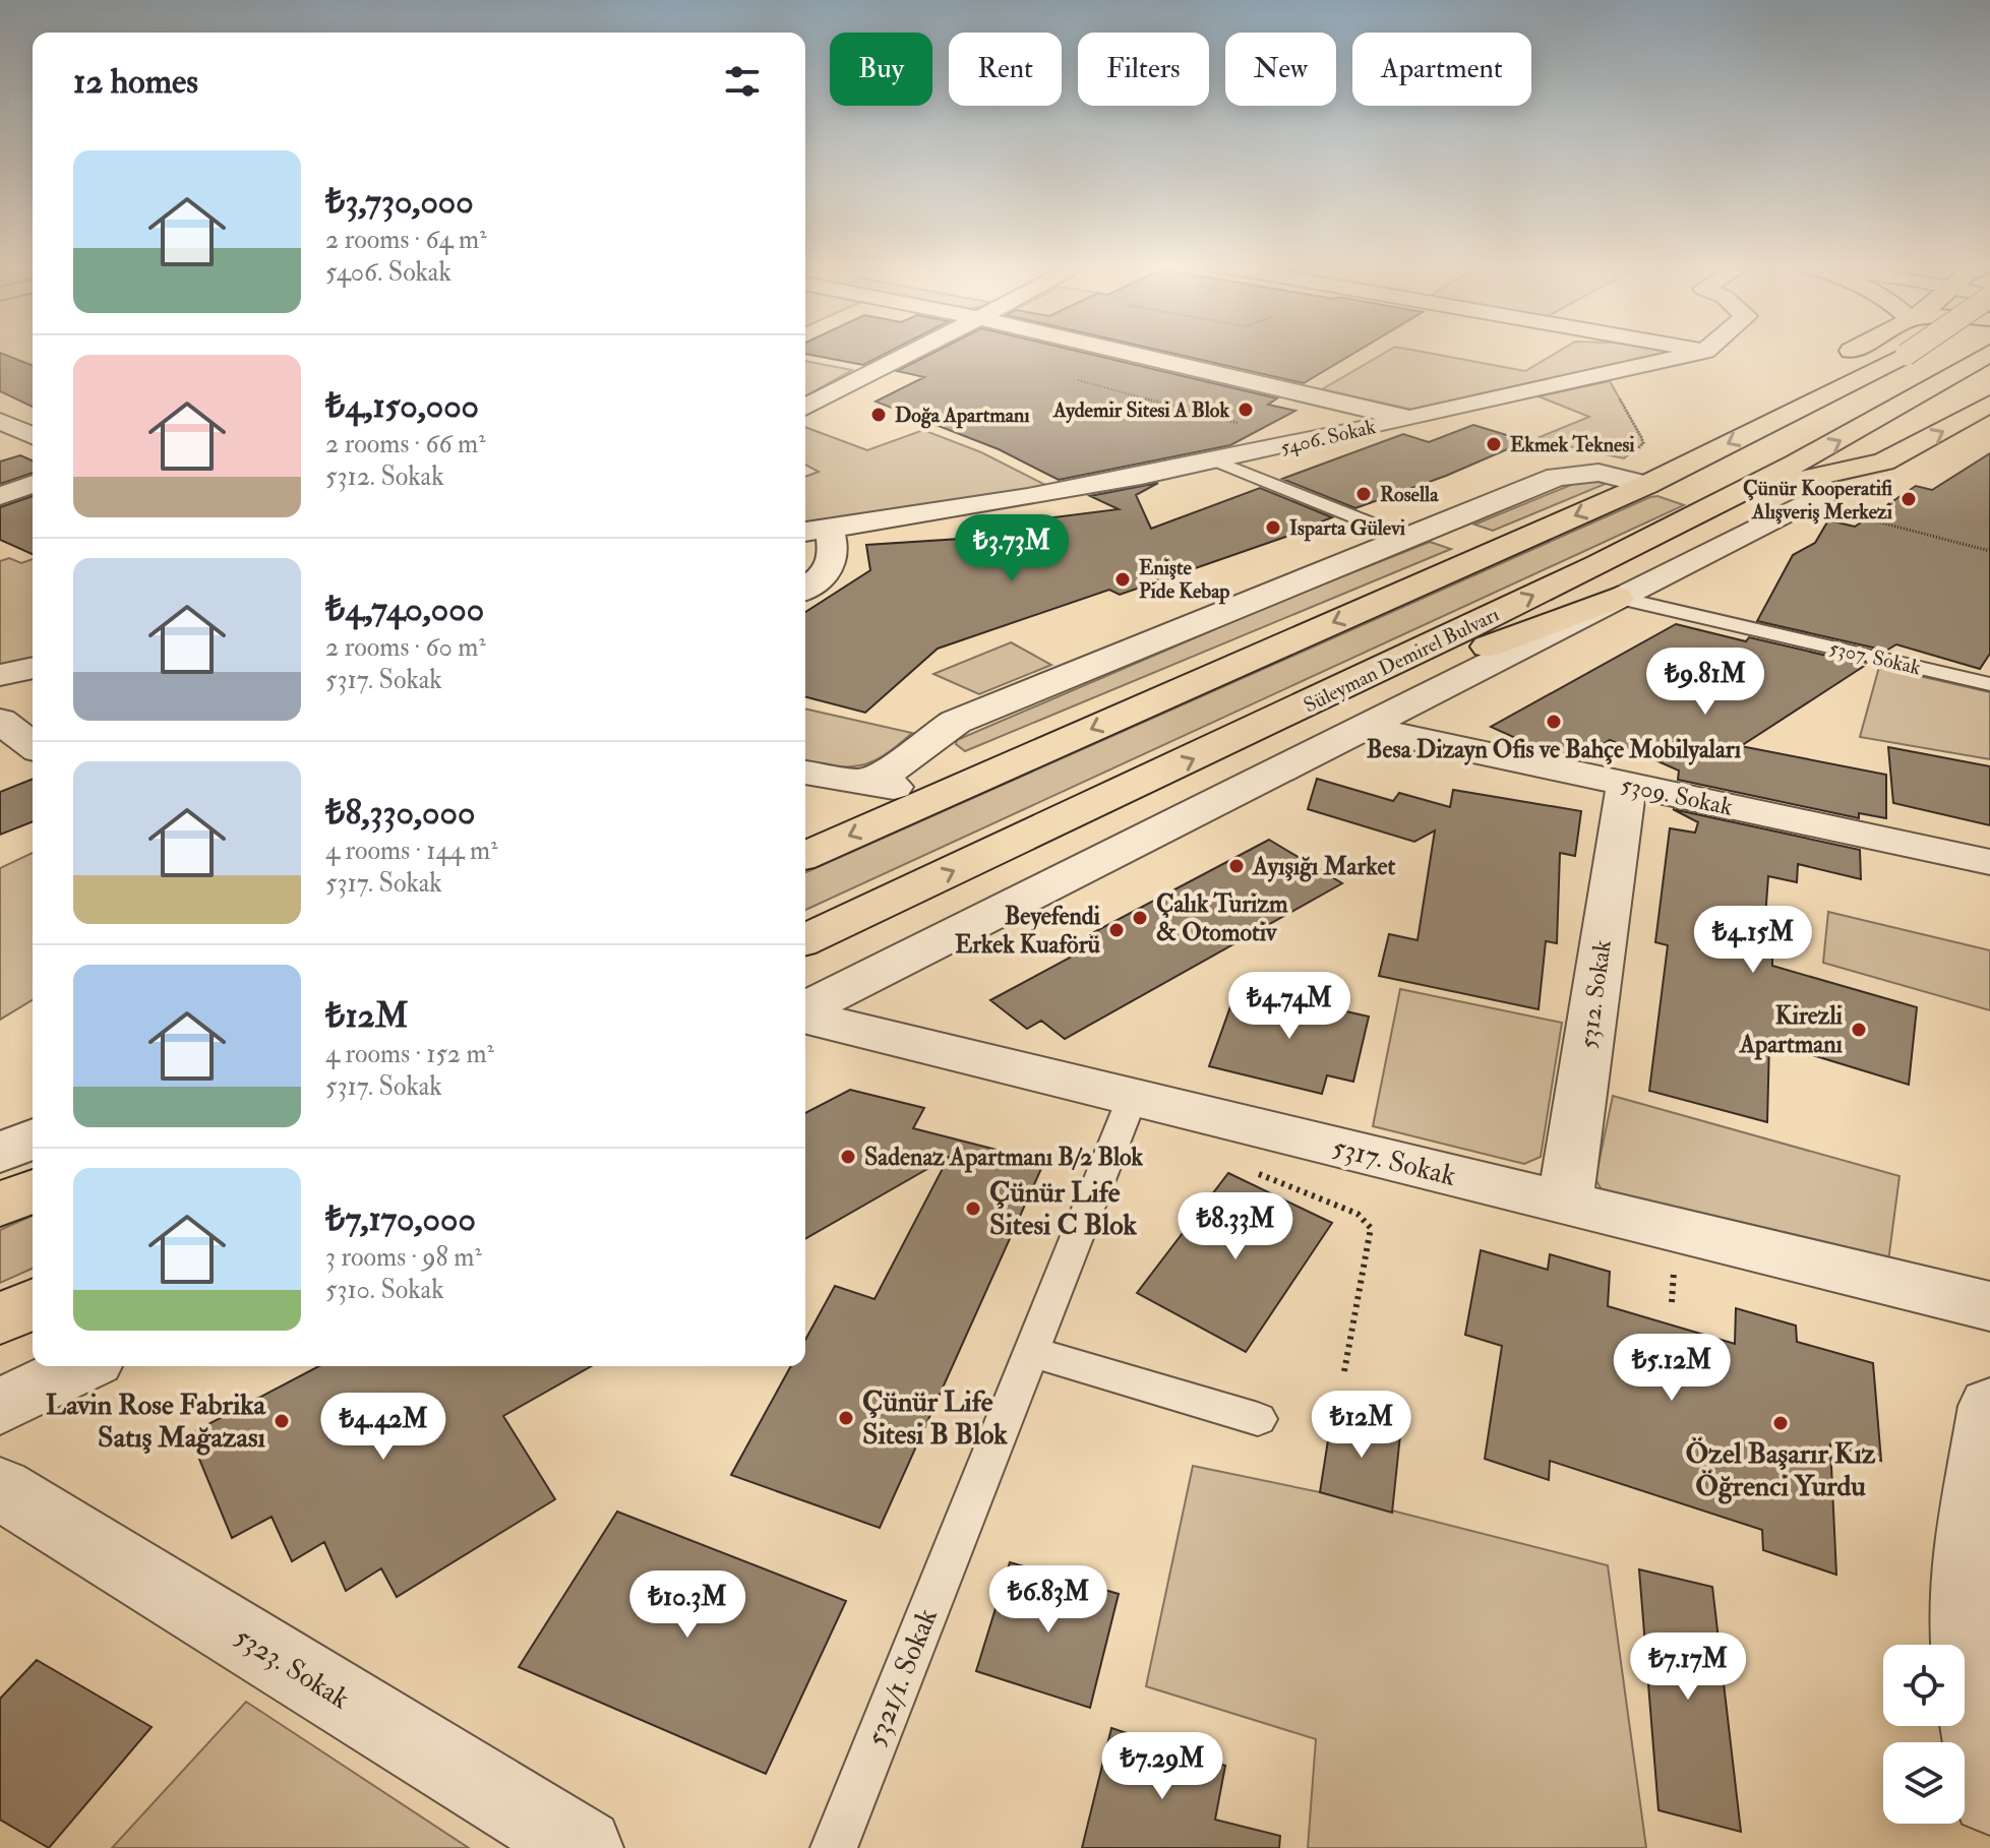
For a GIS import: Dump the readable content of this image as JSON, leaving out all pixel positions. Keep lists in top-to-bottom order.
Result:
{
  "streets": {
    "highway": ["Süleyman Demirel Bulvarı"],
    "street": [
      "5406. Sokak",
      "5309. Sokak",
      "5312. Sokak",
      "5317. Sokak",
      "5323. Sokak"
    ],
    "lane": ["5307. Sokak", "5321/1. Sokak"]
  },
  "crossings": [
    ["5309. Sokak", "5312. Sokak"],
    ["5312. Sokak", "5317. Sokak"],
    ["5317. Sokak", "5321/1. Sokak"]
  ],
  "places": [
    "Aydemir Sitesi A Blok",
    "Doğa Apartmanı",
    "Ekmek Teknesi",
    "Rosella",
    "Çünür Kooperatifi Alışveriş Merkezi",
    "Isparta Gülevi",
    "Enişte Pide Kebap",
    "Besa Dizayn Ofis ve Bahçe Mobilyaları",
    "Ayışığı Market",
    "Çalık Turizm & Otomotiv",
    "Beyefendi Erkek Kuaförü",
    "Kirezli Apartmanı",
    "Sadenaz Apartmanı B/2 Blok",
    "Çünür Life Sitesi C Blok",
    "Çünür Life Sitesi B Blok",
    "Lavin Rose Fabrika Satış Mağazası",
    "Özel Başarır Kız Öğrenci Yurdu"
  ],
  "page": {
    "chip": [
      "Buy",
      "Rent",
      "Filters",
      "New",
      "Apartment"
    ],
    "heading": "12 homes",
    "list": [
      {
        "name": "₺3,730,000",
        "note": "2 rooms · 64 m² · 5406. Sokak"
      },
      {
        "name": "₺4,150,000",
        "note": "2 rooms · 66 m² · 5312. Sokak"
      },
      {
        "name": "₺4,740,000",
        "note": "2 rooms · 60 m² · 5317. Sokak"
      },
      {
        "name": "₺8,330,000",
        "note": "4 rooms · 144 m² · 5317. Sokak"
      },
      {
        "name": "₺12M",
        "note": "4 rooms · 152 m² · 5317. Sokak"
      },
      {
        "name": "₺7,170,000",
        "note": "3 rooms · 98 m² · 5310. Sokak"
      }
    ],
    "price": [
      "₺3.73M",
      "₺9.81M",
      "₺4.15M",
      "₺4.74M",
      "₺8.33M",
      "₺5.12M",
      "₺12M",
      "₺4.42M",
      "₺6.83M",
      "₺10.3M",
      "₺7.17M",
      "₺7.29M"
    ]
  }
}
